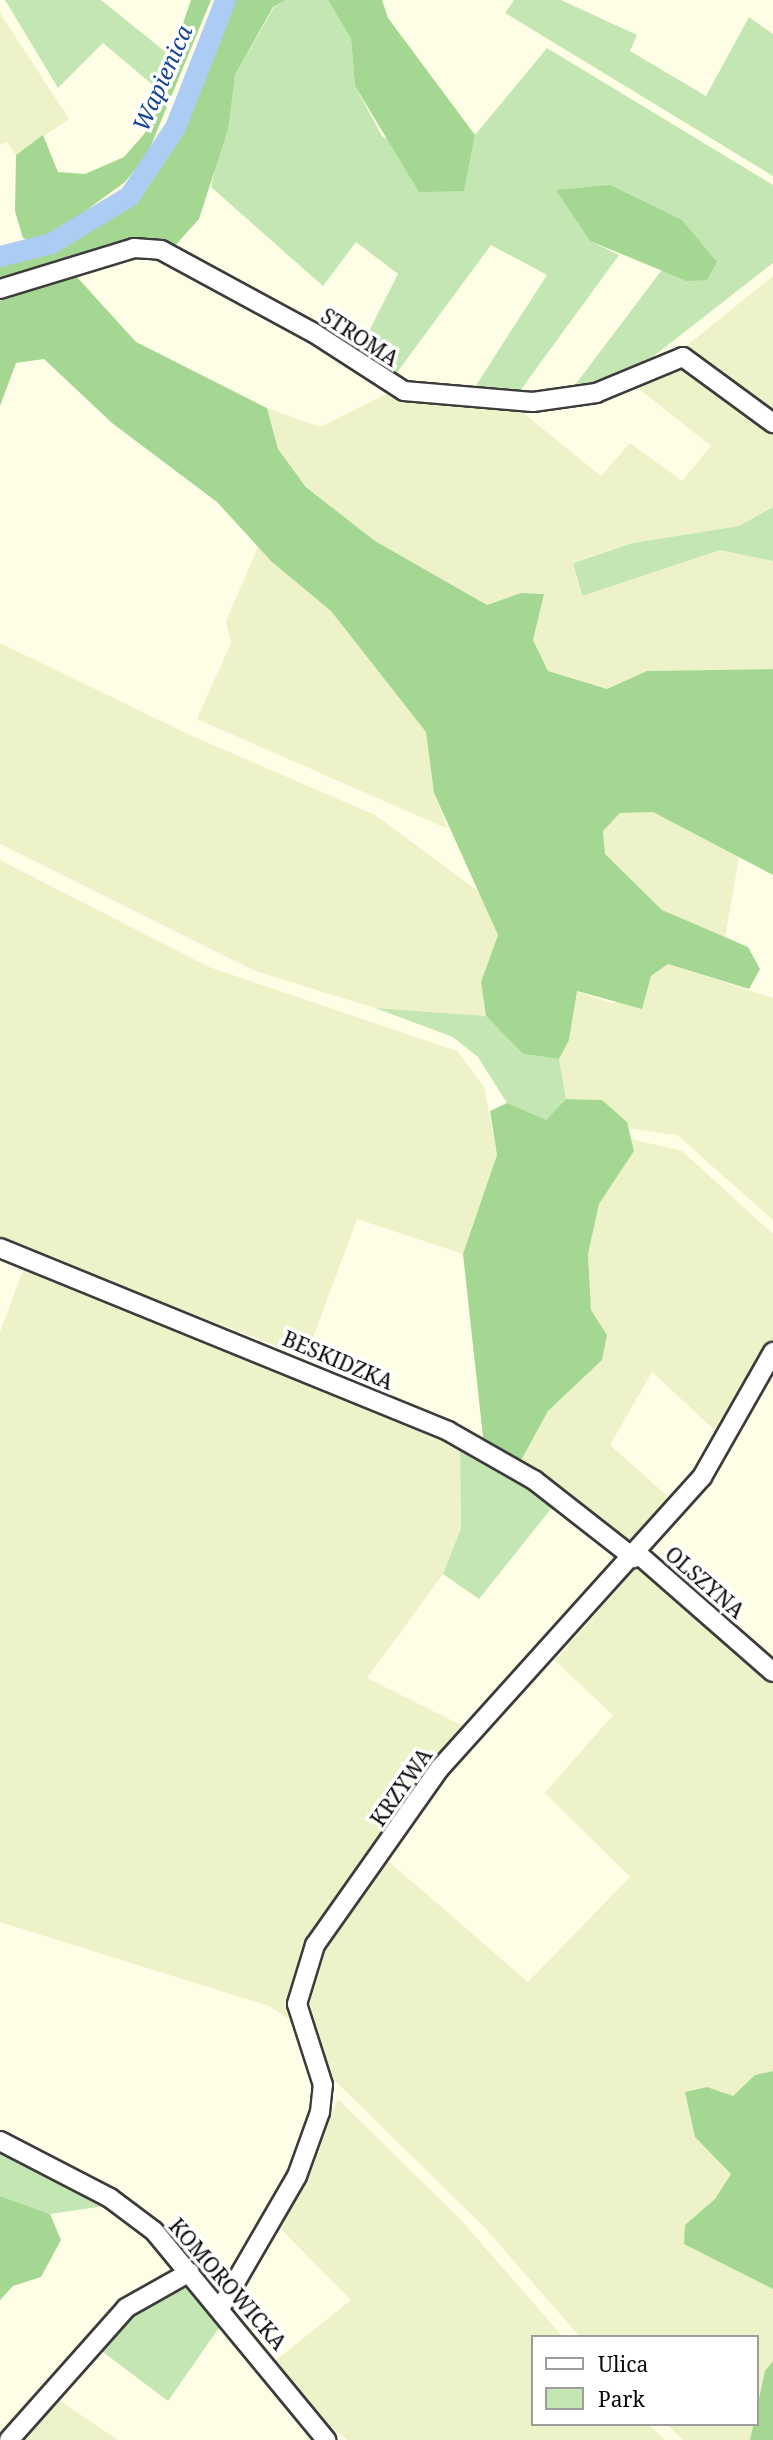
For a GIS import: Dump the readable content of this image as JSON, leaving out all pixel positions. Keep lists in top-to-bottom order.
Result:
{
  "streets": {
    "street": [
      "STROMA",
      "BESKIDZKA",
      "OLSZYNA",
      "KRZYWA",
      "KOMOROWICKA"
    ]
  },
  "crossings": [
    ["BESKIDZKA", "OLSZYNA"],
    ["BESKIDZKA", "KRZYWA"],
    ["OLSZYNA", "KRZYWA"],
    ["KRZYWA", "KOMOROWICKA"]
  ],
  "water": ["Wapienica"],
  "legend": ["Ulica", "Park"]
}
